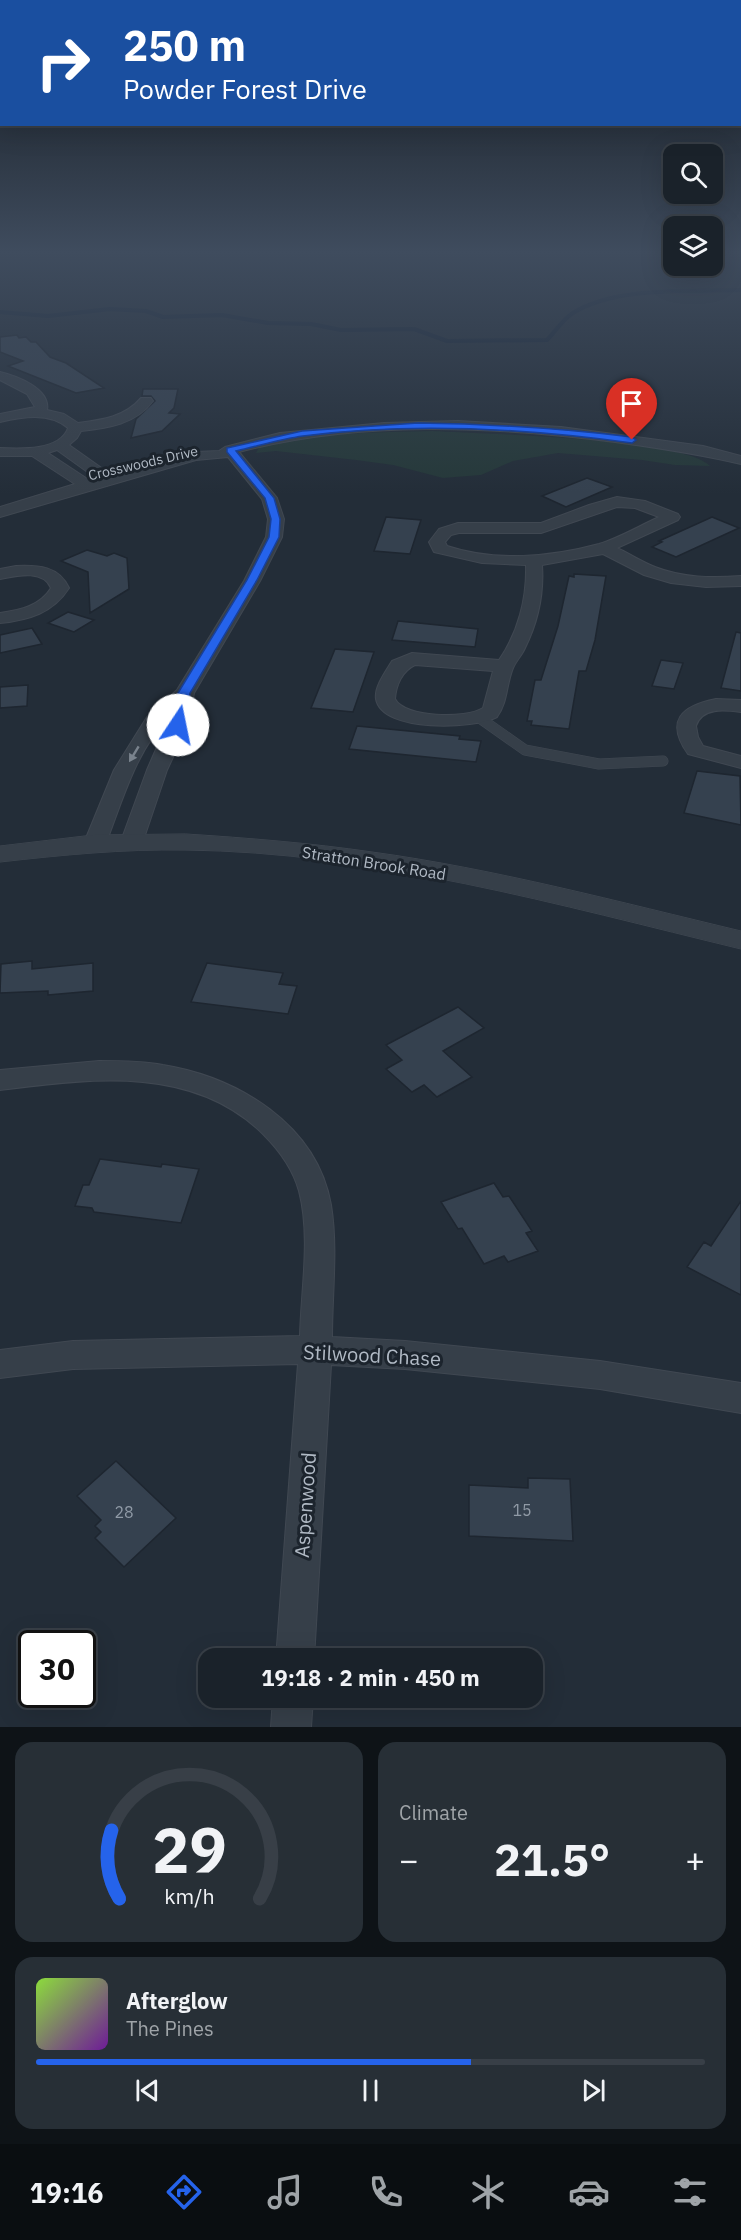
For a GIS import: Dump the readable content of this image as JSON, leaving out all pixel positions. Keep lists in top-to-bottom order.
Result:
{
  "streets": {
    "street": [
      "Crosswoods Drive",
      "Stratton Brook Road",
      "Stilwood Chase",
      "Aspenwood"
    ]
  },
  "crossings": [
    ["Stilwood Chase", "Aspenwood"]
  ],
  "house_numbers": ["15", "28"],
  "page": {
    "turn": ["250 m", "Powder Forest Drive"],
    "limit": "30",
    "trip": "19:18 · 2 min · 450 m",
    "tile": "Climate",
    "heat": ["−", "21.5°", "+"],
    "song": ["Afterglow", "The Pines"],
    "tabs": "19:16",
    "gauge": ["29", "km/h"]
  }
}
